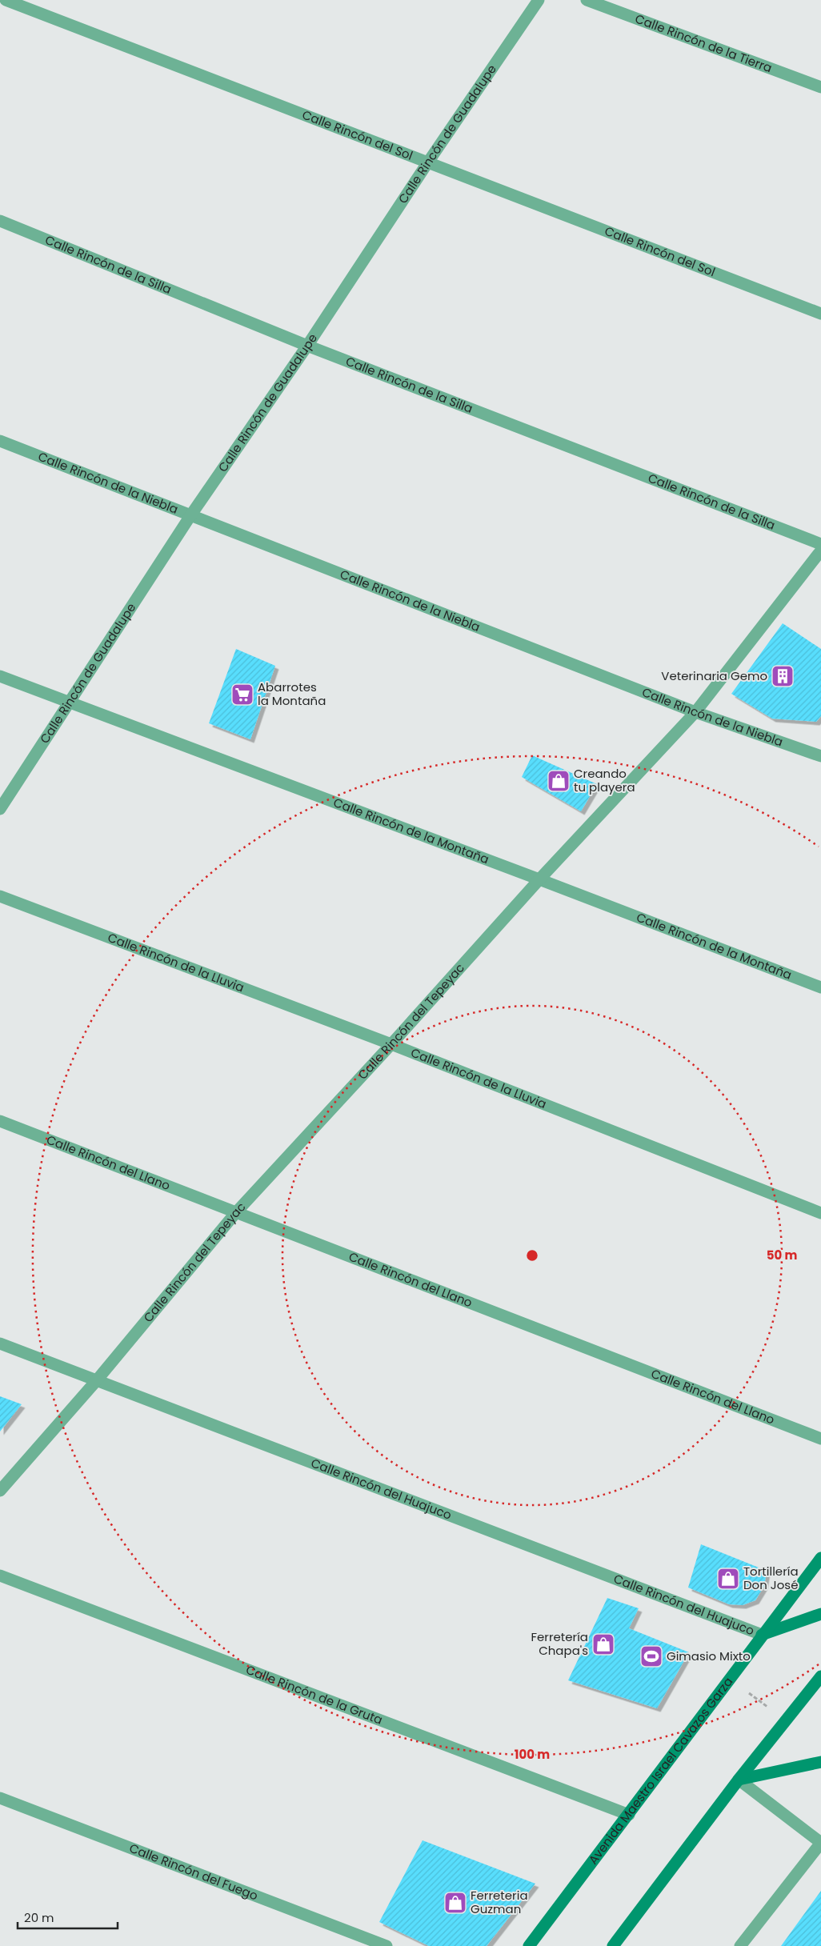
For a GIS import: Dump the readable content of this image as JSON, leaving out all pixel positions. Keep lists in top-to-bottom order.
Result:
{
  "streets": {
    "main road": ["Avenida Maestro Israel Cavazos Garza"],
    "street": [
      "Calle Rincón de la Tierra",
      "Calle Rincón de Guadalupe",
      "Calle Rincón del Sol",
      "Calle Rincón de la Silla",
      "Calle Rincón de la Niebla",
      "Calle Rincón de la Montaña",
      "Calle Rincón de la Lluvia",
      "Calle Rincón del Tepeyac",
      "Calle Rincón del Llano",
      "Calle Rincón del Huajuco",
      "Calle Rincón de la Gruta",
      "Calle Rincón del Fuego"
    ]
  },
  "crossings": [
    ["Calle Rincón de Guadalupe", "Calle Rincón del Sol"],
    ["Calle Rincón de Guadalupe", "Calle Rincón de la Silla"],
    ["Calle Rincón de Guadalupe", "Calle Rincón de la Niebla"],
    ["Calle Rincón de Guadalupe", "Calle Rincón de la Montaña"],
    ["Calle Rincón de la Niebla", "Calle Rincón del Tepeyac"],
    ["Calle Rincón de la Montaña", "Calle Rincón del Tepeyac"],
    ["Calle Rincón de la Lluvia", "Calle Rincón del Tepeyac"],
    ["Calle Rincón del Tepeyac", "Calle Rincón del Llano"],
    ["Calle Rincón del Tepeyac", "Calle Rincón del Huajuco"],
    ["Calle Rincón del Huajuco", "Avenida Maestro Israel Cavazos Garza"],
    ["Calle Rincón de la Gruta", "Avenida Maestro Israel Cavazos Garza"]
  ],
  "places": {
    "building": ["Veterinaria Gemo"],
    "supermarket": ["Abarrotes la Montaña"],
    "shop": [
      "Creando tu playera",
      "Tortillería Don José",
      "Ferretería Chapa's",
      "Ferreteria Guzman"
    ],
    "sports": ["Gimasio Mixto"]
  },
  "scale_bar": "20 m",
  "rings": ["50 m", "100 m"]
}
